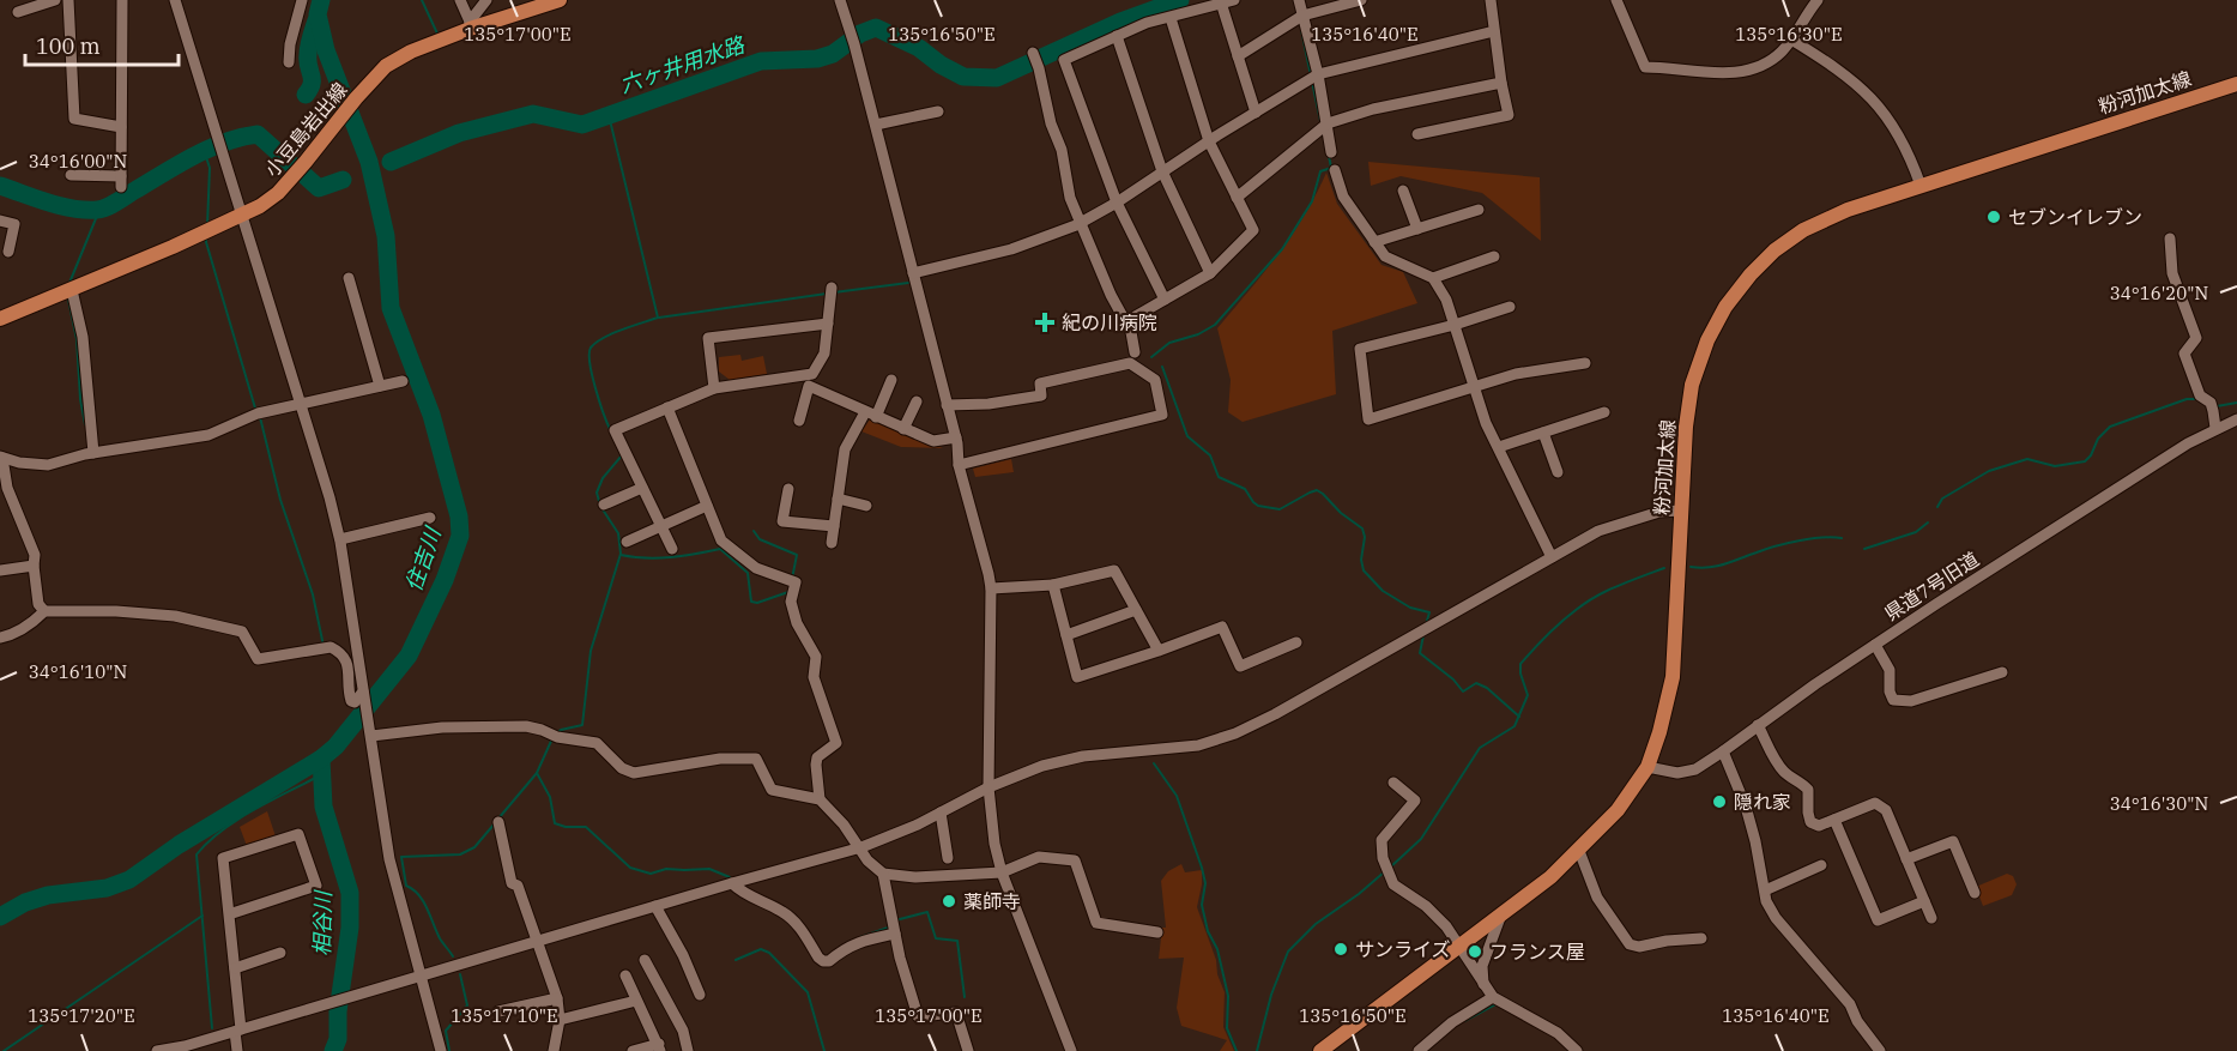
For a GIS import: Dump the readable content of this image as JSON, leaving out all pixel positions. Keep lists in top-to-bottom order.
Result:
{
  "streets": {
    "main road": ["粉河加太線", "小豆島岩出線"],
    "street": ["県道7号旧道"]
  },
  "crossings": [
    ["粉河加太線", "県道7号旧道"]
  ],
  "water": ["六ヶ井用水路", "住吉川", "相谷川"],
  "places": {
    "other": [
      "セブンイレブン",
      "隠れ家",
      "薬師寺",
      "サンライズ",
      "フランス屋"
    ],
    "health": ["紀の川病院"]
  },
  "scale_bar": "100 m",
  "coordinates": [
    "135°17'00\"E",
    "135°16'50\"E",
    "135°16'40\"E",
    "135°16'30\"E",
    "34°16'00\"N",
    "34°16'20\"N",
    "34°16'10\"N",
    "34°16'30\"N",
    "135°17'20\"E",
    "135°17'10\"E"
  ]
}
